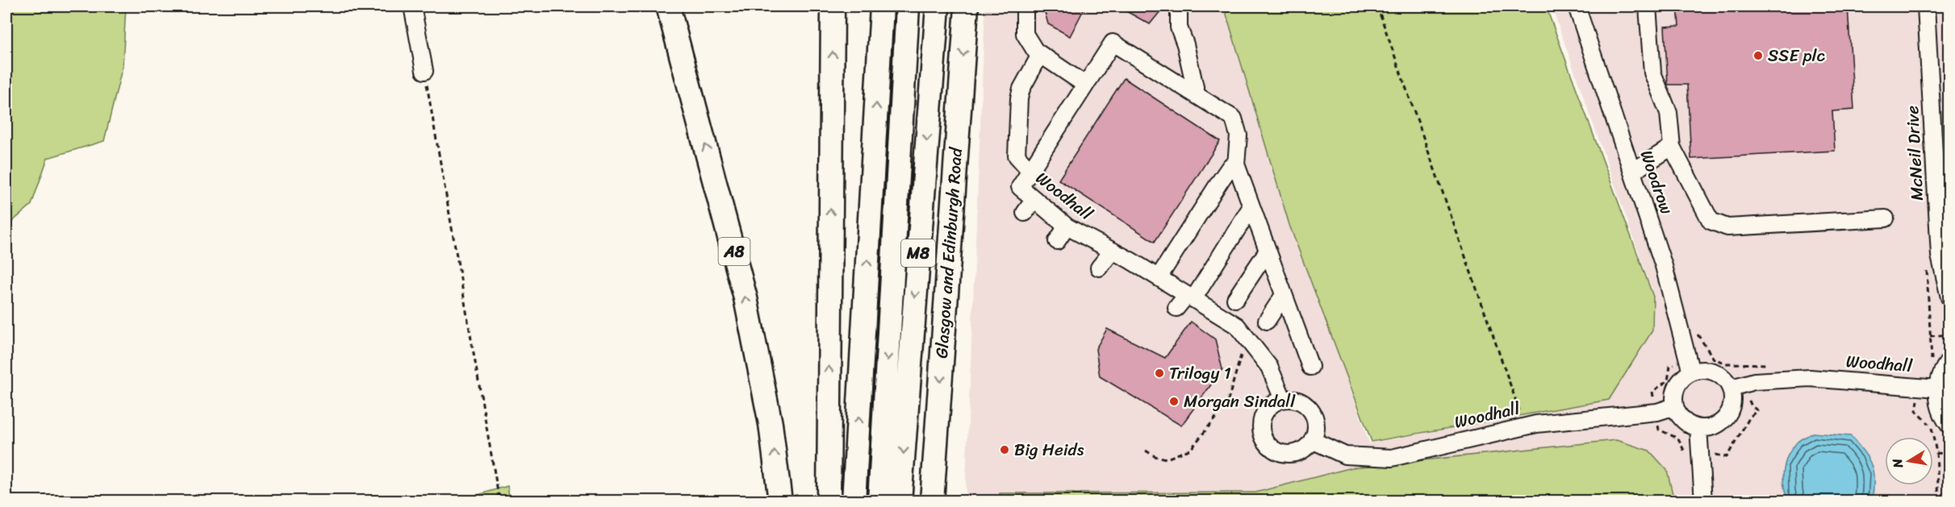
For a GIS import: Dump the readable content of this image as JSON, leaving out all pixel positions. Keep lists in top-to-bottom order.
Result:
{
  "streets": {
    "highway": ["A8", "M8", "Glasgow and Edinburgh Road"],
    "street": ["McNeil Drive", "Woodrow", "Woodhall"]
  },
  "crossings": [
    ["Woodrow", "Woodhall"]
  ],
  "places": [
    "SSE plc",
    "Trilogy 1",
    "Morgan Sindall",
    "Big Heids"
  ],
  "north": "left"
}
